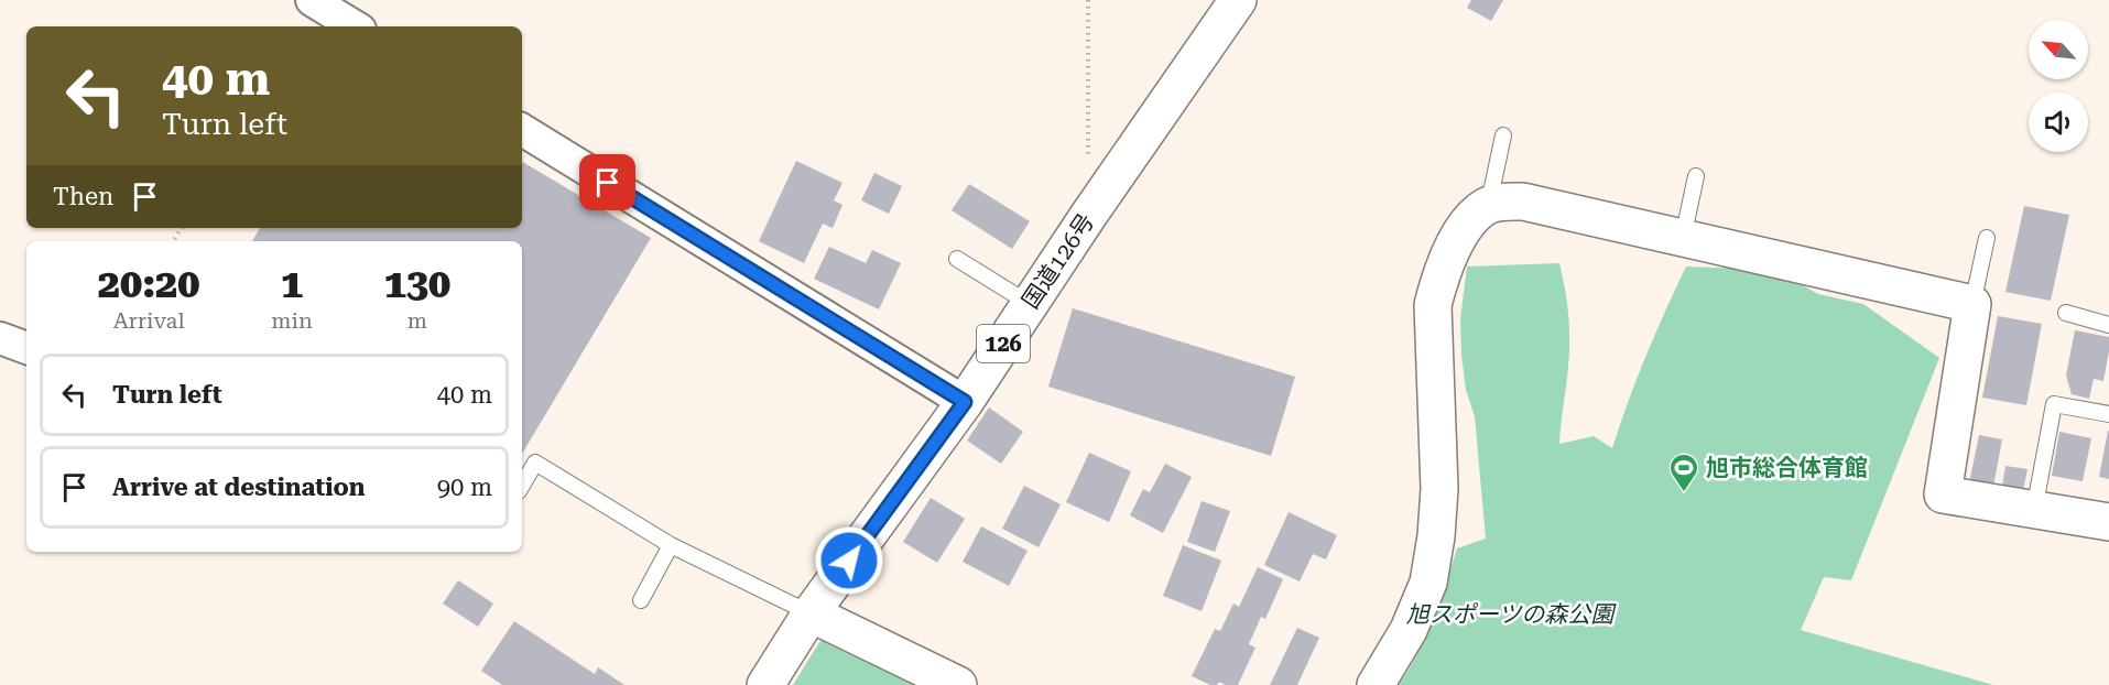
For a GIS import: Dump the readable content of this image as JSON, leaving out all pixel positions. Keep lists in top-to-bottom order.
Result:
{
  "streets": {
    "main road": ["国道126号", "126"]
  },
  "parks": ["旭スポーツの森公園"],
  "places": {
    "sports": ["旭市総合体育館"]
  },
  "north": "top left",
  "page": {
    "turn": ["40 m", "Turn left"],
    "then": "Then",
    "eta": [
      "20:20",
      "Arrival",
      "1",
      "min",
      "130",
      "m"
    ],
    "list": [
      {
        "name": "Turn left",
        "value": "40 m"
      },
      {
        "name": "Arrive at destination",
        "value": "90 m"
      }
    ]
  }
}
